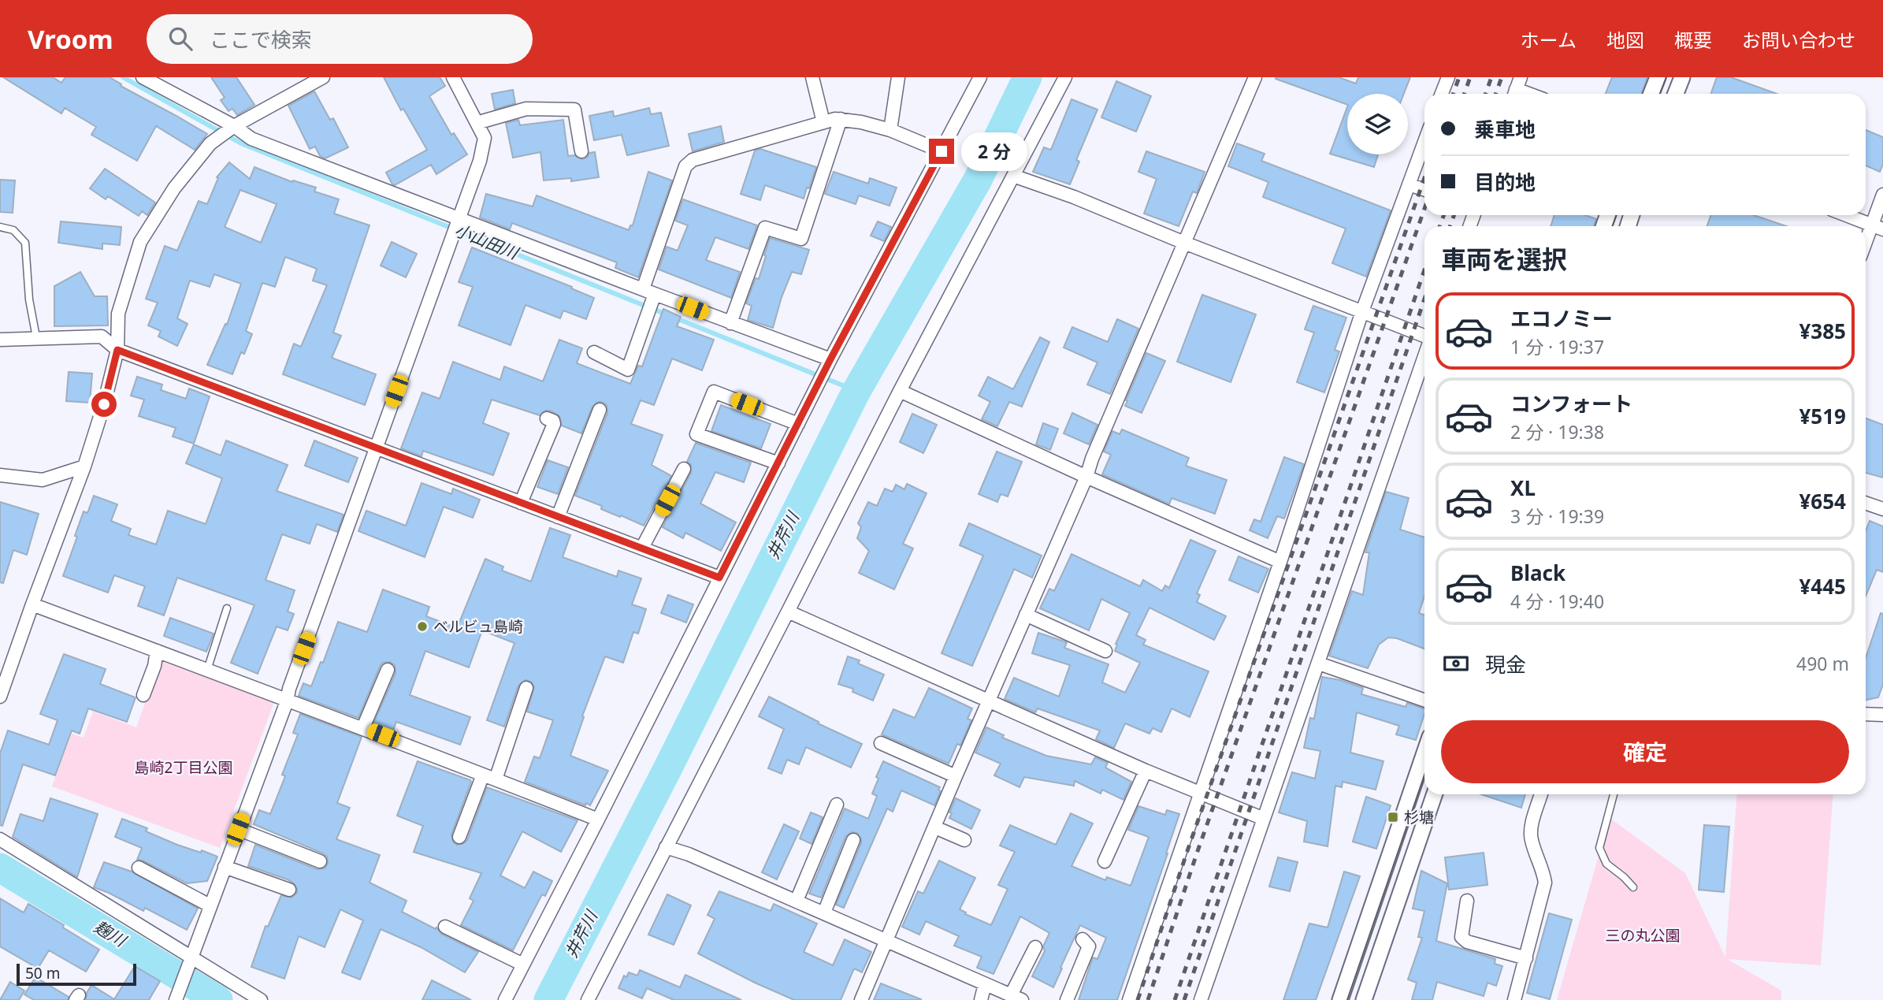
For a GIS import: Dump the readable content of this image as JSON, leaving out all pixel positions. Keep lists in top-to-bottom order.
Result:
{
  "water": ["小山田川", "井芹川", "麹川"],
  "parks": ["島崎2丁目公園", "三の丸公園"],
  "places": {
    "other": ["ベルビュ島崎"],
    "transit": ["杉塘"]
  },
  "scale_bar": "50 m",
  "page": {
    "header": "Vroom",
    "search": "ここで検索",
    "nav": [
      "ホーム",
      "地図",
      "概要",
      "お問い合わせ"
    ],
    "banner": ["乗車地", "目的地"],
    "bubble": "2 分",
    "heading": "車両を選択",
    "list": [
      {
        "name": "エコノミー",
        "note": "1 分 · 19:37",
        "value": "¥385"
      },
      {
        "name": "コンフォート",
        "note": "2 分 · 19:38",
        "value": "¥519"
      },
      {
        "name": "XL",
        "note": "3 分 · 19:39",
        "value": "¥654"
      },
      {
        "name": "Black",
        "note": "4 分 · 19:40",
        "value": "¥445"
      }
    ],
    "pay": ["現金", "490 m"],
    "buttons": "確定",
    "scale": "50 m"
  }
}
